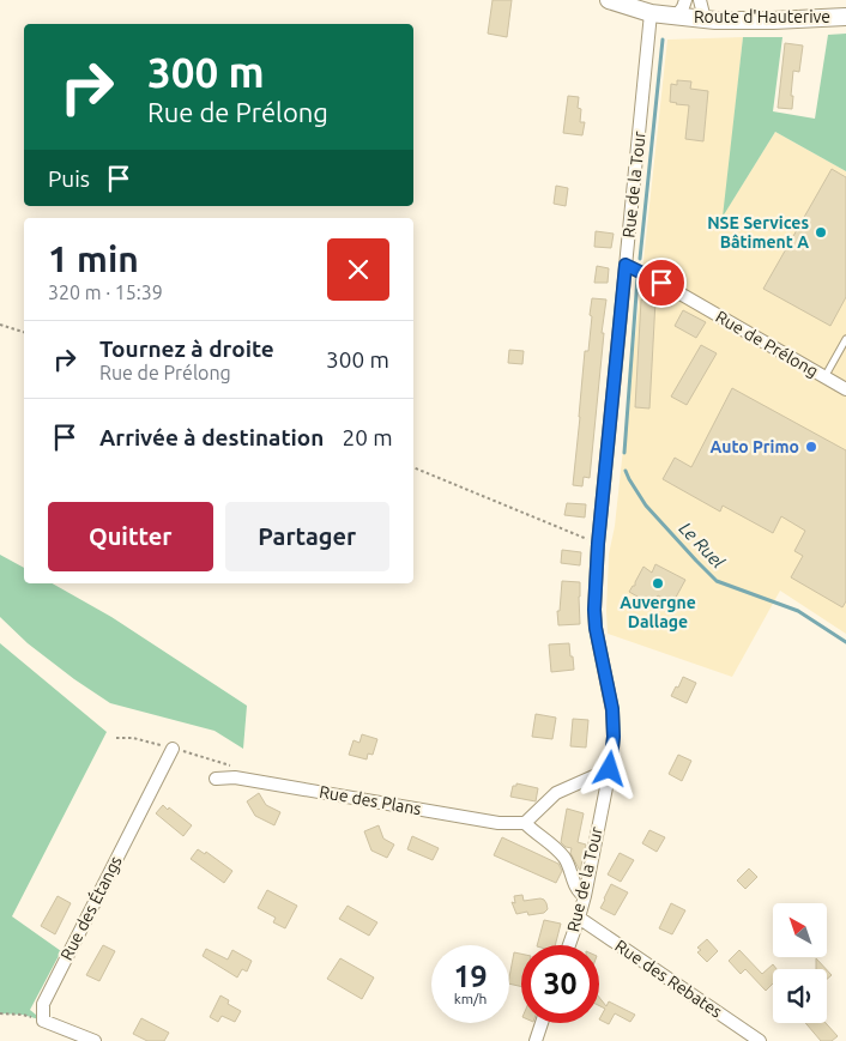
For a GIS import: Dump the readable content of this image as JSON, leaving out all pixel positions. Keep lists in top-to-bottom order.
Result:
{
  "streets": {
    "main road": ["Route d'Hauterive"],
    "street": [
      "Rue de la Tour",
      "Rue de Prélong",
      "Rue des Plans",
      "Rue des Étangs",
      "Rue des Rebates"
    ]
  },
  "crossings": [
    ["Route d'Hauterive", "Rue de la Tour"],
    ["Rue de la Tour", "Rue de Prélong"],
    ["Rue de la Tour", "Rue des Rebates"]
  ],
  "water": ["Le Ruel"],
  "places": ["NSE Services Bâtiment A", "Auto Primo", "Auvergne Dallage"],
  "north": "top left",
  "page": {
    "turn": ["300 m", "Rue de Prélong"],
    "then": "Puis",
    "heading": ["1 min", "320 m · 15:39"],
    "list": [
      {
        "name": "Tournez à droite",
        "note": "Rue de Prélong",
        "value": "300 m"
      },
      {
        "name": "Arrivée à destination",
        "value": "20 m"
      }
    ],
    "buttons": ["Quitter", "Partager"],
    "speed": "19 km/h",
    "limit": "30"
  }
}
